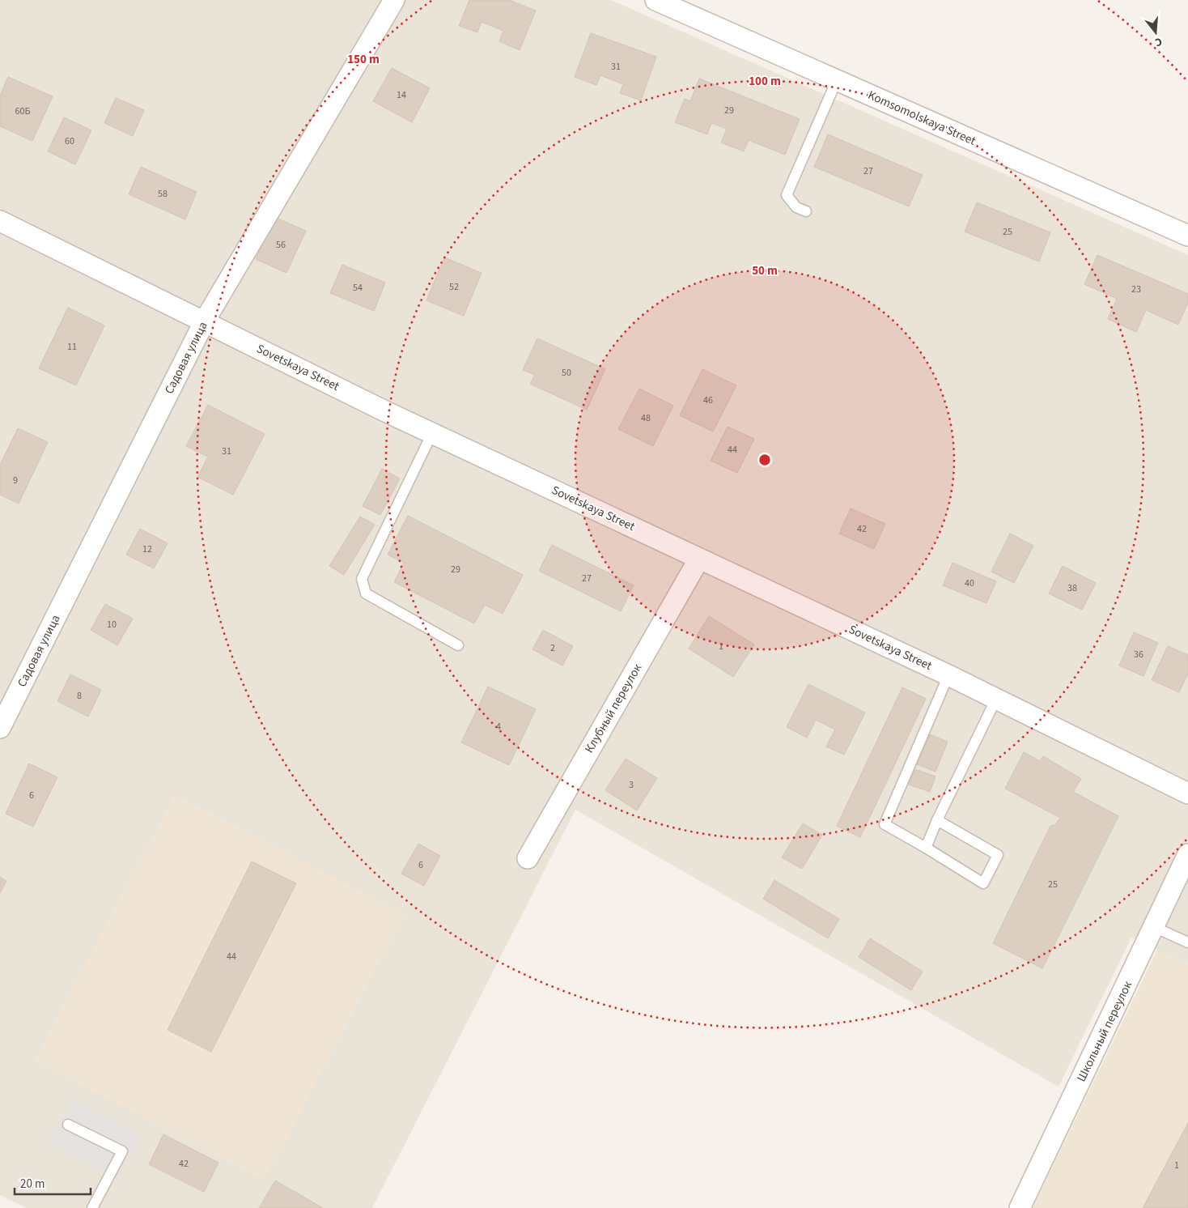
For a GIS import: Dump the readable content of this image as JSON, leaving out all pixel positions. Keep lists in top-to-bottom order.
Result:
{
  "streets": {
    "street": [
      "Komsomolskaya Street",
      "Садовая улица",
      "Sovetskaya Street",
      "Клубный переулок",
      "Школьный переулок"
    ]
  },
  "crossings": [
    ["Садовая улица", "Sovetskaya Street"],
    ["Sovetskaya Street", "Клубный переулок"]
  ],
  "house_numbers": [
    "31",
    "14",
    "29",
    "60Б",
    "60",
    "27",
    "58",
    "25",
    "56",
    "52",
    "54",
    "23",
    "11",
    "50",
    "46",
    "48",
    "44",
    "31",
    "9",
    "42",
    "12",
    "29",
    "27",
    "40",
    "38",
    "10",
    "1",
    "2",
    "36",
    "8",
    "4",
    "3",
    "6",
    "6",
    "25",
    "44",
    "42",
    "1"
  ],
  "scale_bar": "20 m",
  "north": "bottom",
  "rings": ["150 m", "100 m", "50 m"]
}
